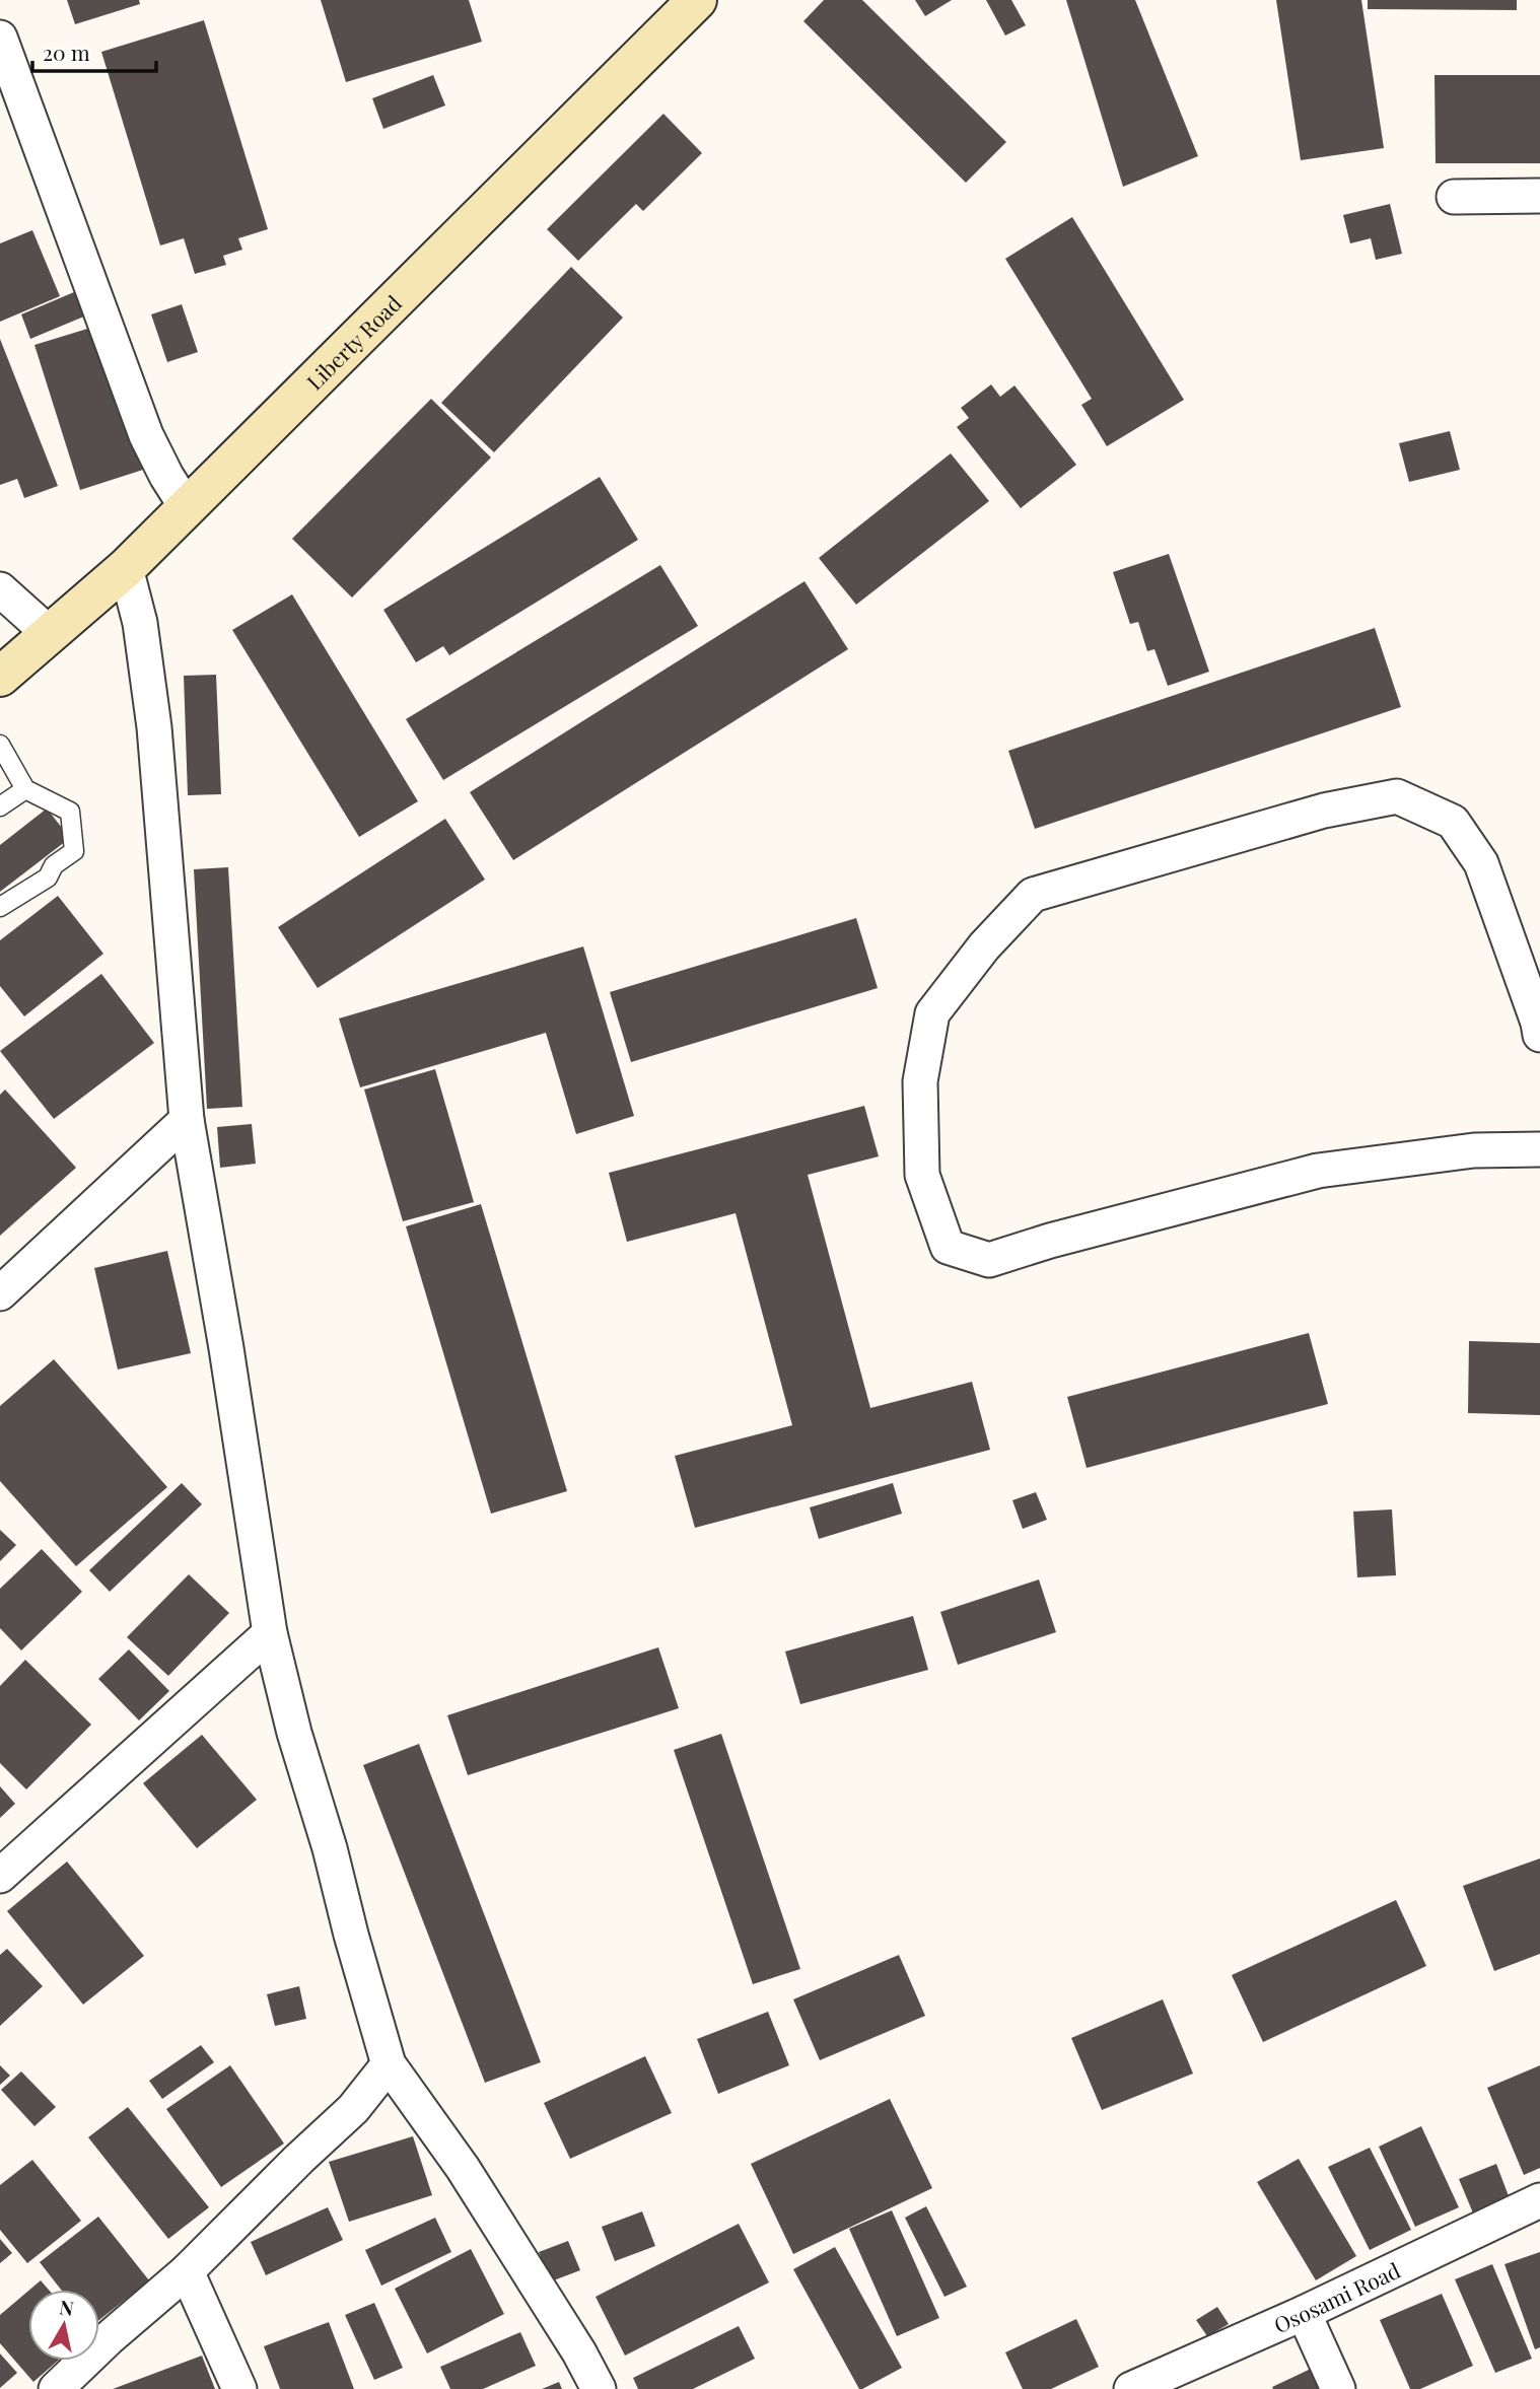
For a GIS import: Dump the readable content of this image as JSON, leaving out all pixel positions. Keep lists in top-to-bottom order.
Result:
{
  "streets": {
    "street": ["Liberty Road", "Ososami Road"]
  },
  "scale_bar": "20 m",
  "north": "top"
}
